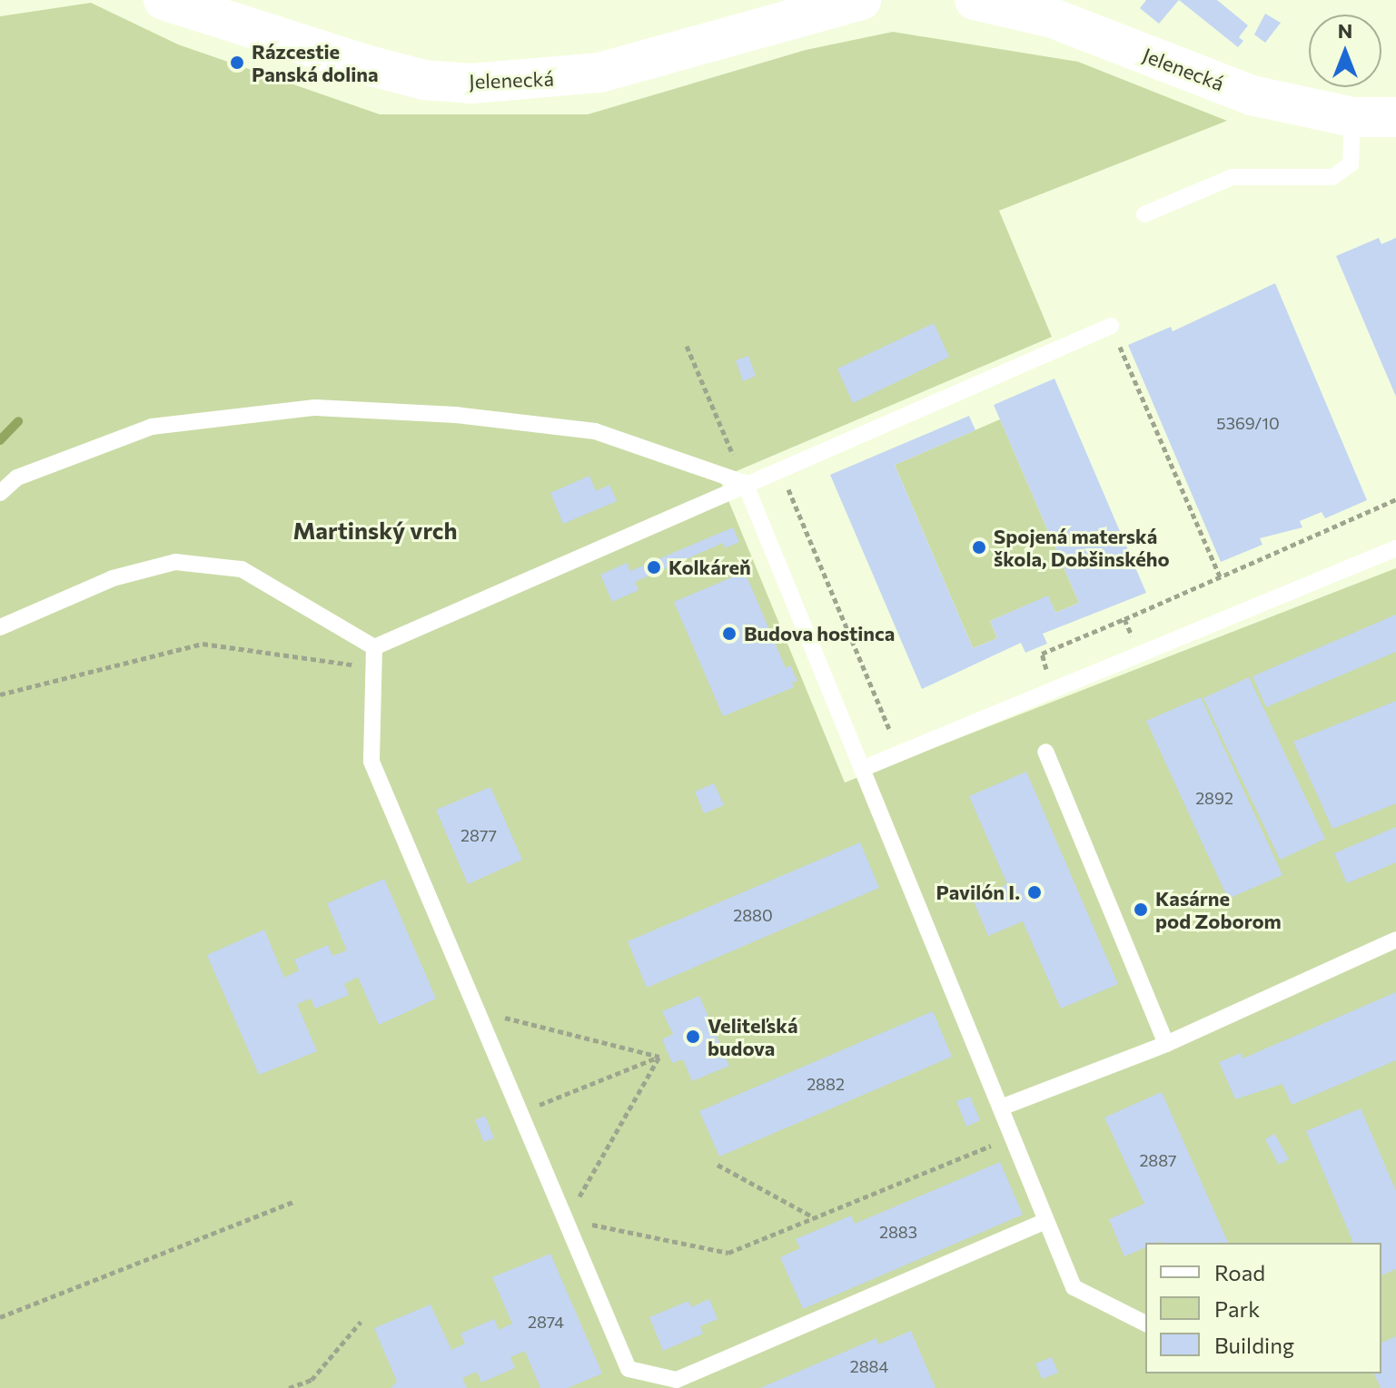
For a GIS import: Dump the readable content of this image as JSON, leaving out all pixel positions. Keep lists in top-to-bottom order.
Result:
{
  "streets": {
    "street": ["Jelenecká"]
  },
  "districts": ["Martinský vrch"],
  "places": [
    "Rázcestie Panská dolina",
    "Spojená materská škola, Dobšinského",
    "Kolkáreň",
    "Budova hostinca",
    "Pavilón I.",
    "Kasárne pod Zoborom",
    "Veliteľská budova"
  ],
  "house_numbers": [
    "5369/10",
    "2892",
    "2877",
    "2880",
    "2882",
    "2887",
    "2883",
    "2874",
    "2884"
  ],
  "legend": ["Road", "Park", "Building"],
  "north": "top"
}
